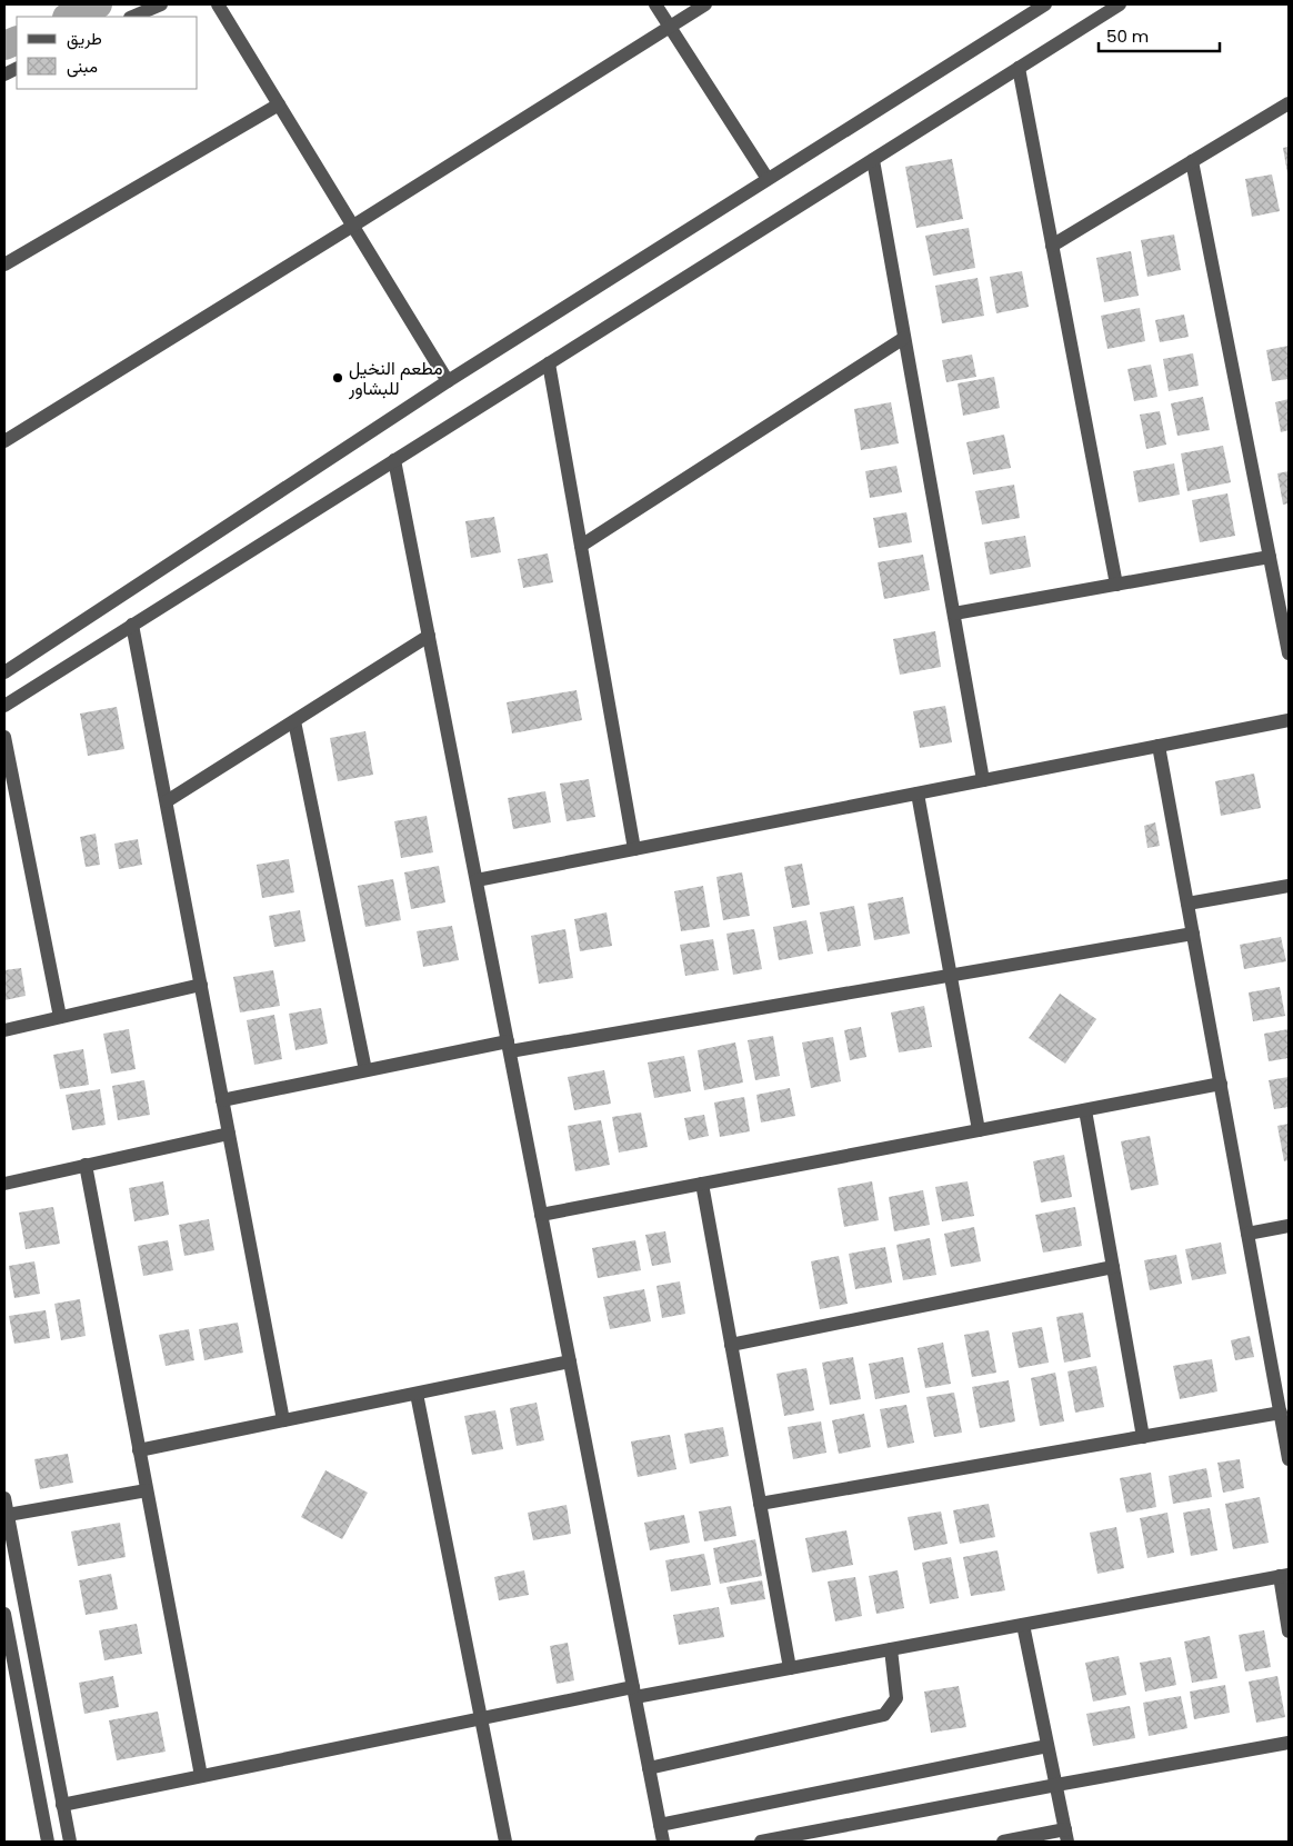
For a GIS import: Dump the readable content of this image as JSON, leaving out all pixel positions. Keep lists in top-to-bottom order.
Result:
{
  "places": ["مطعم النخيل للبشاور"],
  "legend": ["طريق", "مبنى"],
  "scale_bar": "50 m"
}
